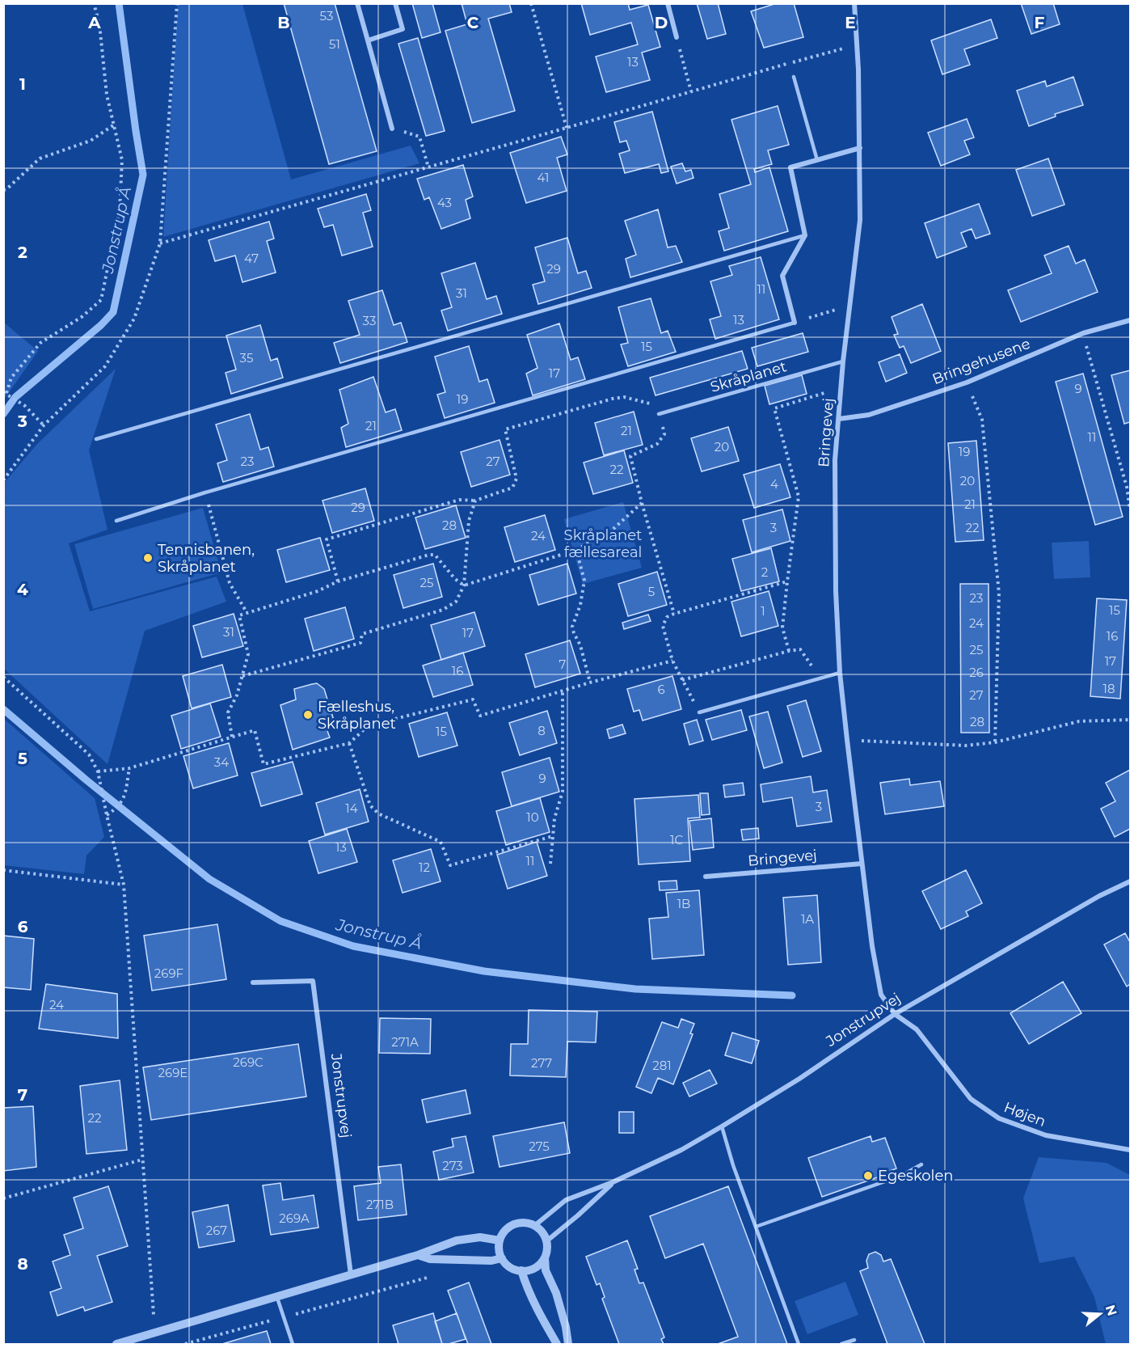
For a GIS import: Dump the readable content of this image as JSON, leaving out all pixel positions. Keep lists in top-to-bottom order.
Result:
{
  "streets": {
    "street": [
      "Bringehusene",
      "Bringevej",
      "Jonstrupvej",
      "Højen"
    ],
    "lane": ["Skråplanet"]
  },
  "crossings": [
    ["Bringehusene", "Bringevej"],
    ["Skråplanet", "Bringevej"],
    ["Bringevej", "Jonstrupvej"],
    ["Bringevej", "Højen"],
    ["Jonstrupvej", "Højen"]
  ],
  "water": ["Jonstrup Å"],
  "parks": ["Skråplanet fællesareal"],
  "places": ["Tennisbanen, Skråplanet", "Fælleshus, Skråplanet", "Egeskolen"],
  "house_numbers": [
    "53",
    "51",
    "13",
    "41",
    "43",
    "47",
    "29",
    "11",
    "31",
    "13",
    "33",
    "15",
    "35",
    "17",
    "9",
    "19",
    "21",
    "21",
    "11",
    "20",
    "19",
    "23",
    "27",
    "22",
    "20",
    "4",
    "21",
    "29",
    "28",
    "3",
    "22",
    "24",
    "2",
    "25",
    "5",
    "23",
    "15",
    "1",
    "24",
    "31",
    "17",
    "16",
    "25",
    "17",
    "7",
    "16",
    "26",
    "18",
    "6",
    "27",
    "28",
    "8",
    "15",
    "34",
    "9",
    "3",
    "14",
    "10",
    "1C",
    "13",
    "11",
    "12",
    "1B",
    "1A",
    "269F",
    "24",
    "271A",
    "269C",
    "277",
    "281",
    "269E",
    "22",
    "275",
    "273",
    "271B",
    "269A",
    "267"
  ],
  "north": "right",
  "grid": {
    "columns": [
      "A",
      "B",
      "C",
      "D",
      "E",
      "F"
    ],
    "rows": [
      "1",
      "2",
      "3",
      "4",
      "5",
      "6",
      "7",
      "8"
    ]
  }
}
